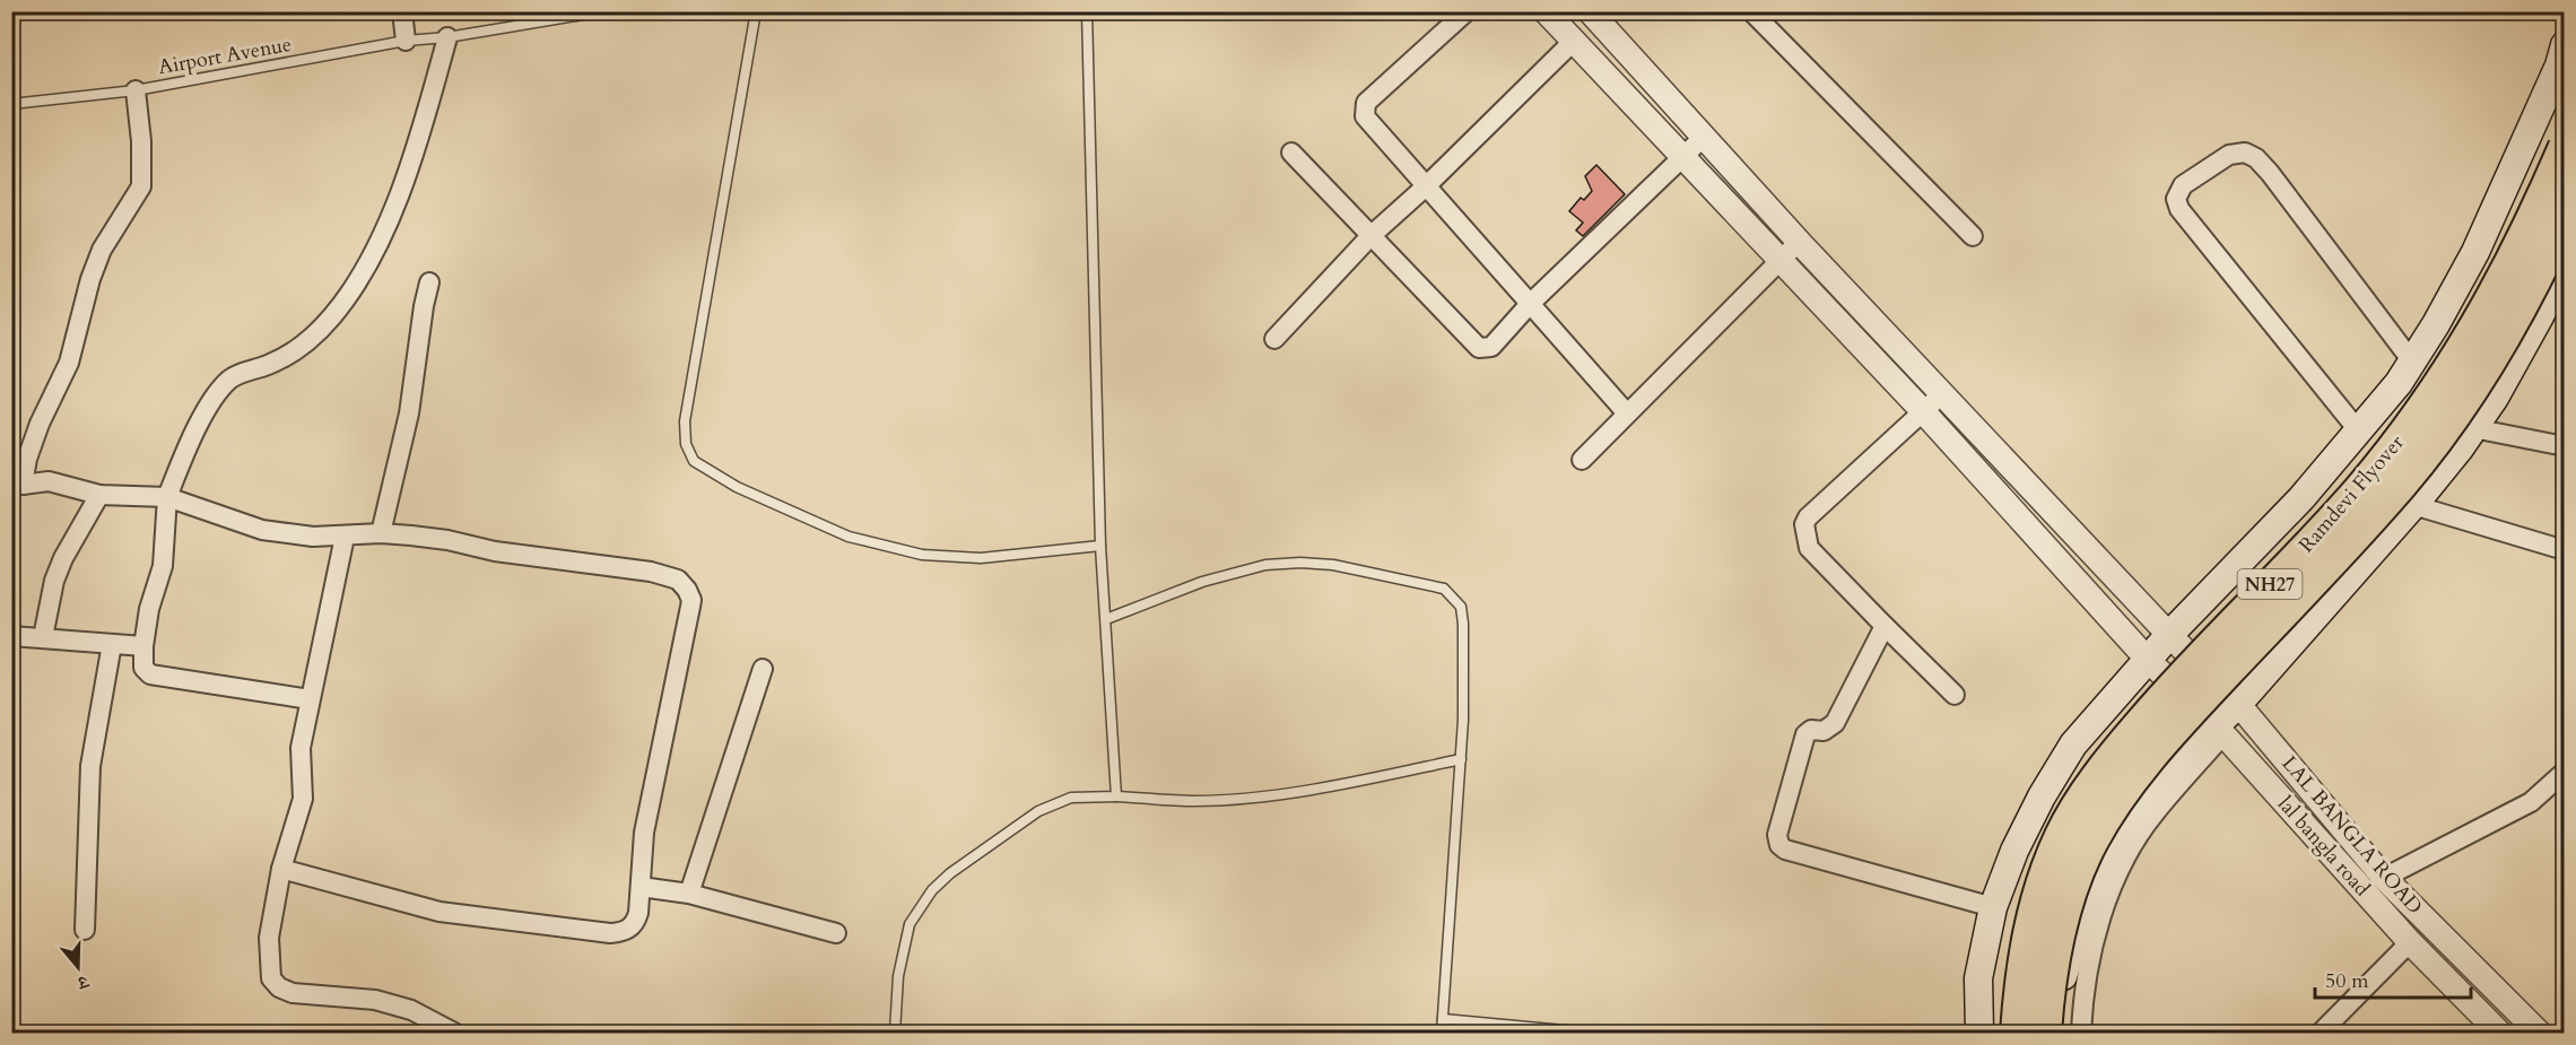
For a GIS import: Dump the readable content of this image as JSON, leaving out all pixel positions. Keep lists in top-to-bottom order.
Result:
{
  "streets": {
    "highway": ["Ramdevi Flyover", "NH27"],
    "street": ["LAL BANGLA ROAD", "lal bangla road"],
    "lane": ["Airport Avenue"]
  },
  "scale_bar": "50 m",
  "north": "bottom"
}
